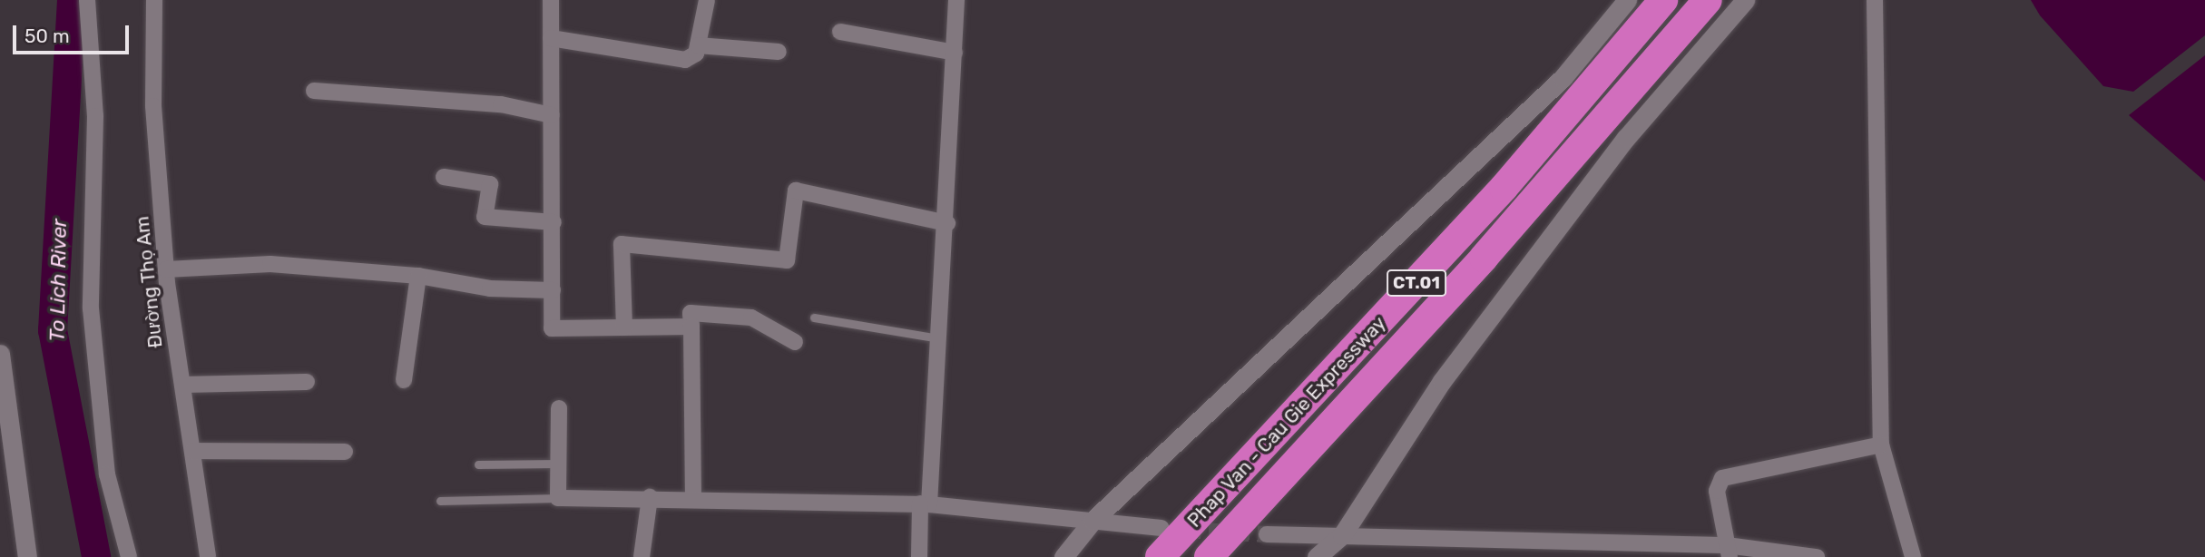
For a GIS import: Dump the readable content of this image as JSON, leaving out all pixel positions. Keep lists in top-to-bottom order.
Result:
{
  "streets": {
    "highway": ["CT.01", "Phap Van - Cau Gie Expressway"],
    "street": ["Đường Thọ Am"]
  },
  "water": ["To Lich River"],
  "scale_bar": "50 m"
}
